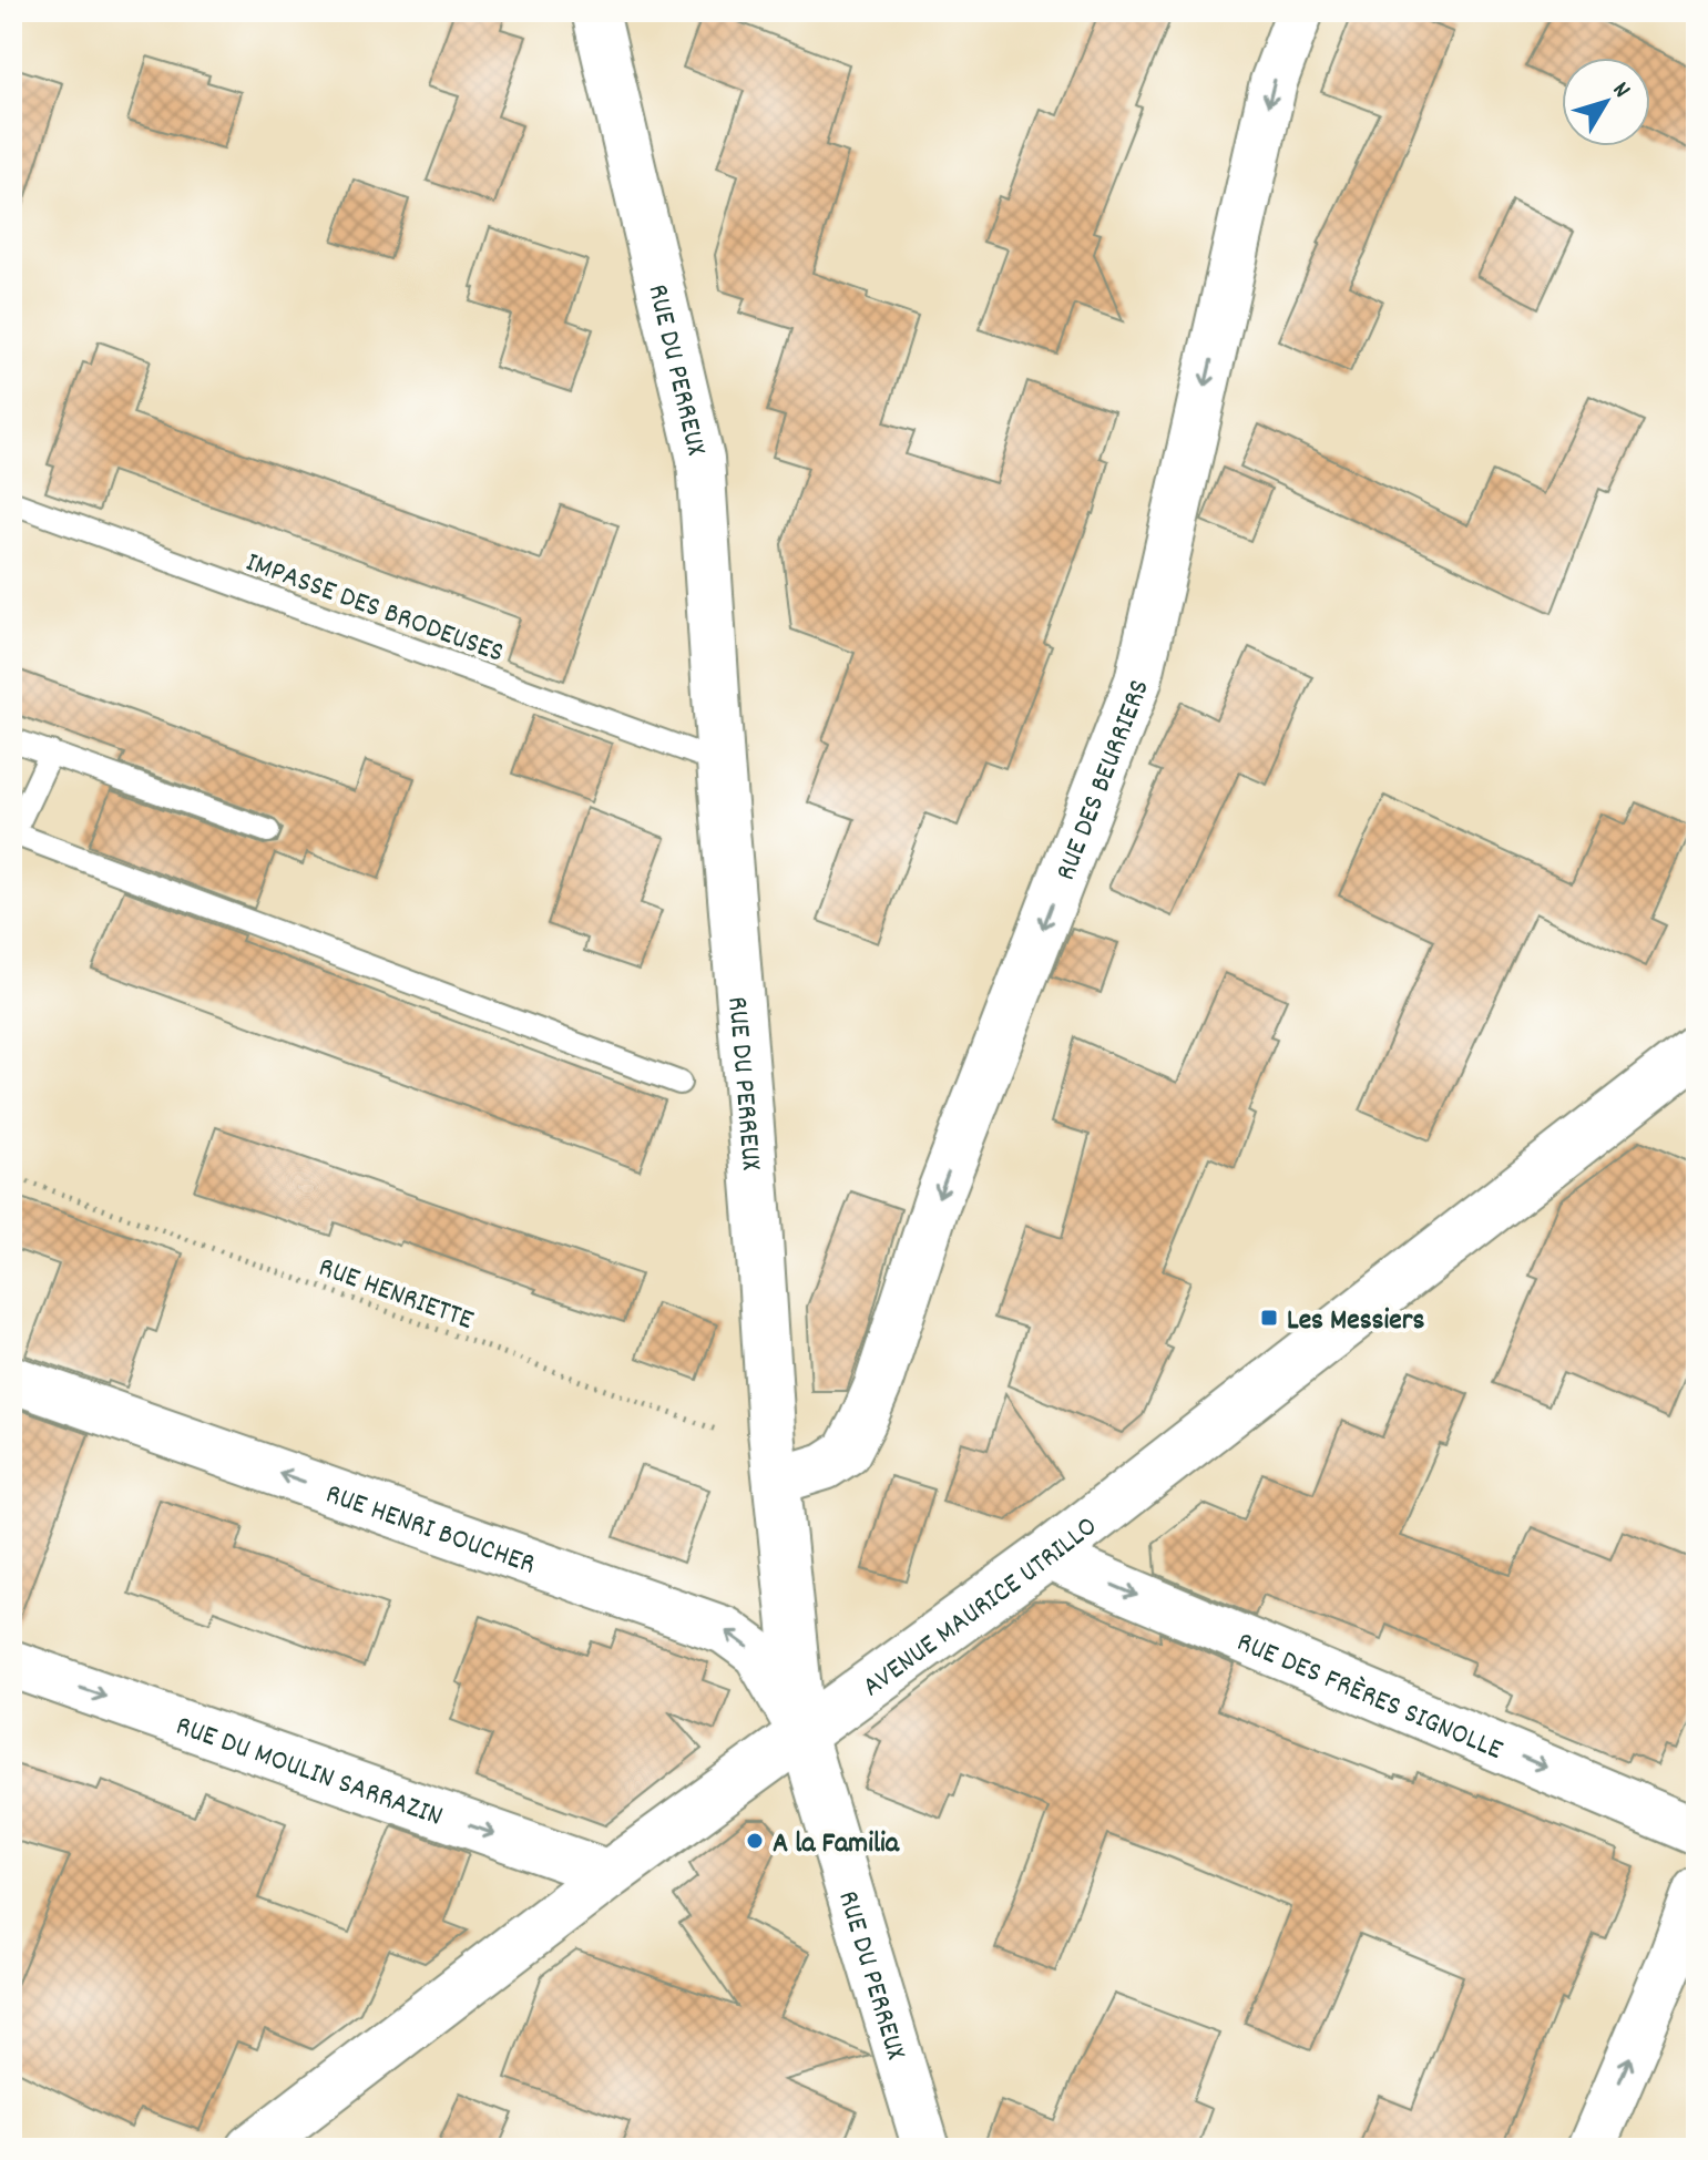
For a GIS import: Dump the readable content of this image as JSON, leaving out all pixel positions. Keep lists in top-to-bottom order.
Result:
{
  "streets": {
    "street": [
      "RUE DU PERREUX",
      "RUE DES BEURRIERS",
      "RUE HENRI BOUCHER",
      "AVENUE MAURICE UTRILLO",
      "RUE DES FRÈRES SIGNOLLE",
      "RUE DU MOULIN SARRAZIN"
    ],
    "lane": ["IMPASSE DES BRODEUSES"],
    "path": ["RUE HENRIETTE"]
  },
  "crossings": [
    ["RUE DU PERREUX", "IMPASSE DES BRODEUSES"],
    ["RUE DU PERREUX", "RUE DES BEURRIERS"],
    ["RUE DU PERREUX", "RUE HENRIETTE"],
    ["RUE DU PERREUX", "RUE HENRI BOUCHER"],
    ["RUE DU PERREUX", "AVENUE MAURICE UTRILLO"],
    ["RUE HENRI BOUCHER", "AVENUE MAURICE UTRILLO"],
    ["AVENUE MAURICE UTRILLO", "RUE DES FRÈRES SIGNOLLE"],
    ["AVENUE MAURICE UTRILLO", "RUE DU MOULIN SARRAZIN"]
  ],
  "one_way": [
    "RUE DES BEURRIERS",
    "RUE HENRI BOUCHER",
    "RUE DES FRÈRES SIGNOLLE",
    "RUE DU MOULIN SARRAZIN"
  ],
  "places": {
    "transit": ["Les Messiers"],
    "other": ["A la Familia"]
  },
  "north": "top right"
}
